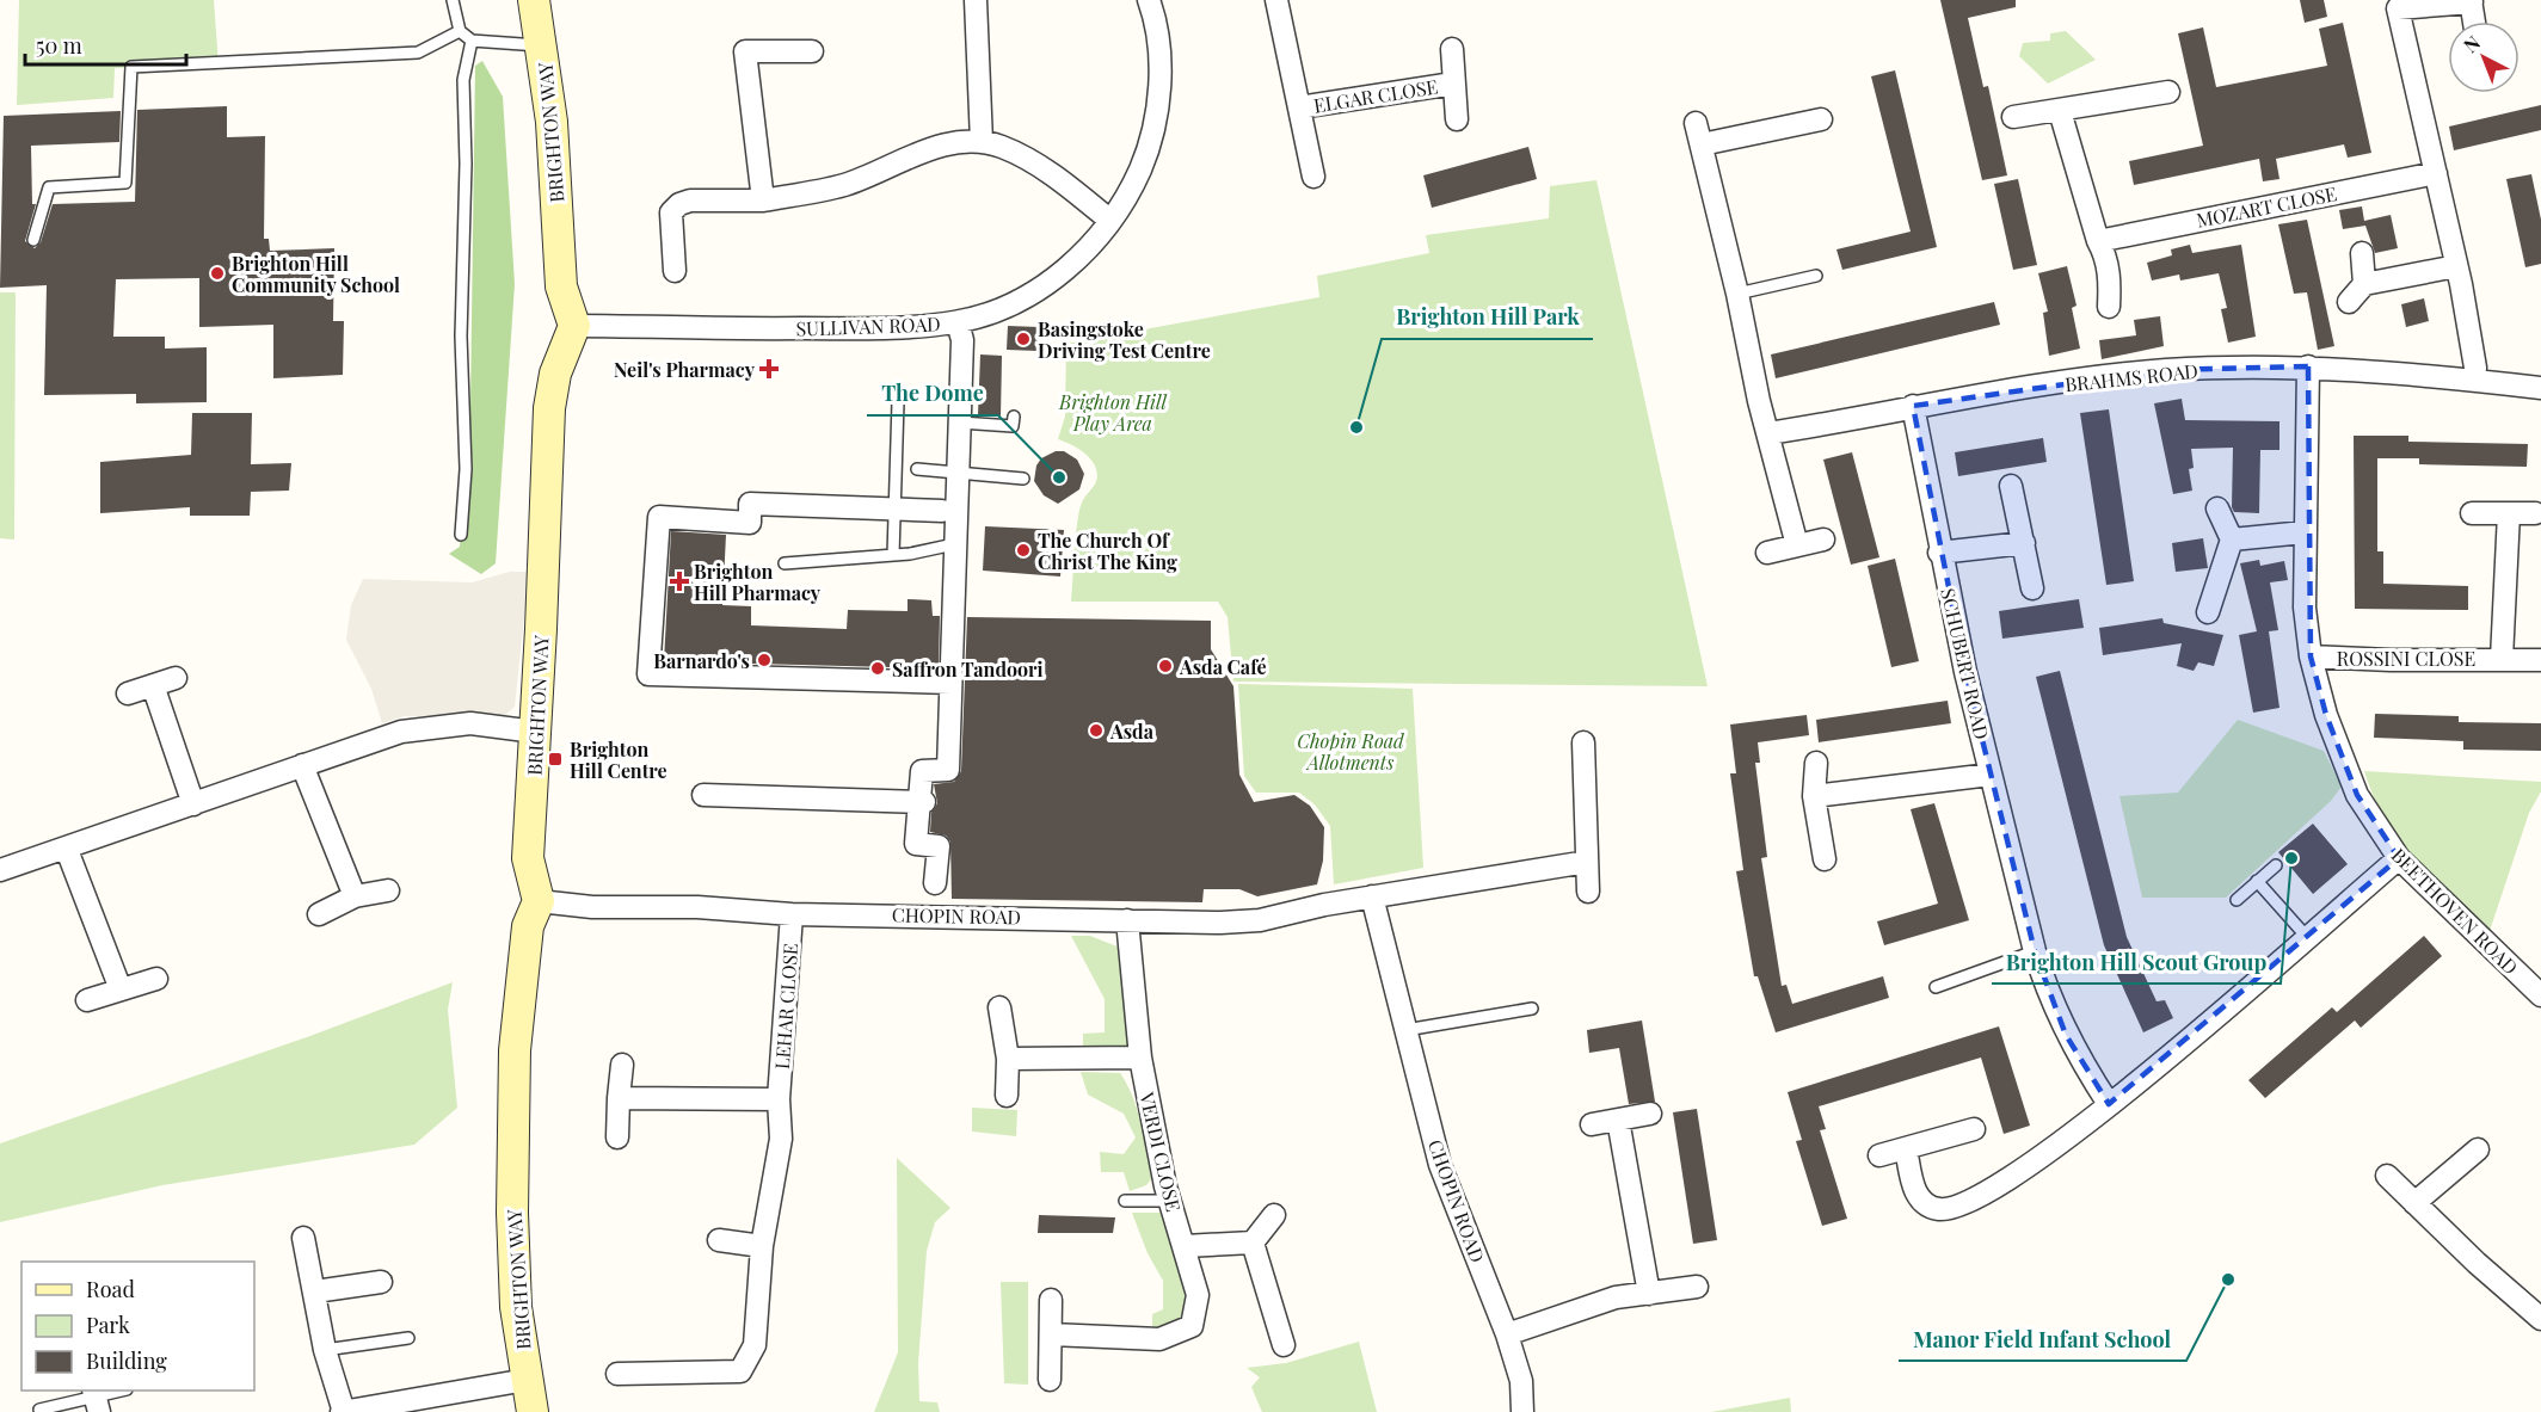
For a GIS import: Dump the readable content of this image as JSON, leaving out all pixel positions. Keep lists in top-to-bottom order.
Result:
{
  "streets": {
    "street": [
      "ELGAR CLOSE",
      "BRIGHTON WAY",
      "MOZART CLOSE",
      "SULLIVAN ROAD",
      "BRAHMS ROAD",
      "ROSSINI CLOSE",
      "SCHUBERT ROAD",
      "BEETHOVEN ROAD",
      "CHOPIN ROAD",
      "LEHAR CLOSE",
      "VERDI CLOSE"
    ]
  },
  "crossings": [
    ["BRIGHTON WAY", "SULLIVAN ROAD"],
    ["BRIGHTON WAY", "CHOPIN ROAD"],
    ["BRAHMS ROAD", "SCHUBERT ROAD"],
    ["BRAHMS ROAD", "BEETHOVEN ROAD"],
    ["ROSSINI CLOSE", "BEETHOVEN ROAD"],
    ["CHOPIN ROAD", "LEHAR CLOSE"],
    ["CHOPIN ROAD", "VERDI CLOSE"]
  ],
  "parks": ["Brighton Hill Play Area", "Chopin Road Allotments"],
  "places": {
    "other": [
      "Brighton Hill Community School",
      "Basingstoke Driving Test Centre",
      "Brighton Hill Park",
      "The Dome",
      "The Church Of Christ The King",
      "Barnardo's",
      "Asda Café",
      "Saffron Tandoori",
      "Asda",
      "Brighton Hill Scout Group",
      "Manor Field Infant School"
    ],
    "health": ["Neil's Pharmacy", "Brighton Hill Pharmacy"],
    "transit": ["Brighton Hill Centre"]
  },
  "legend": ["Road", "Park", "Building"],
  "scale_bar": "50 m",
  "north": "top left"
}
